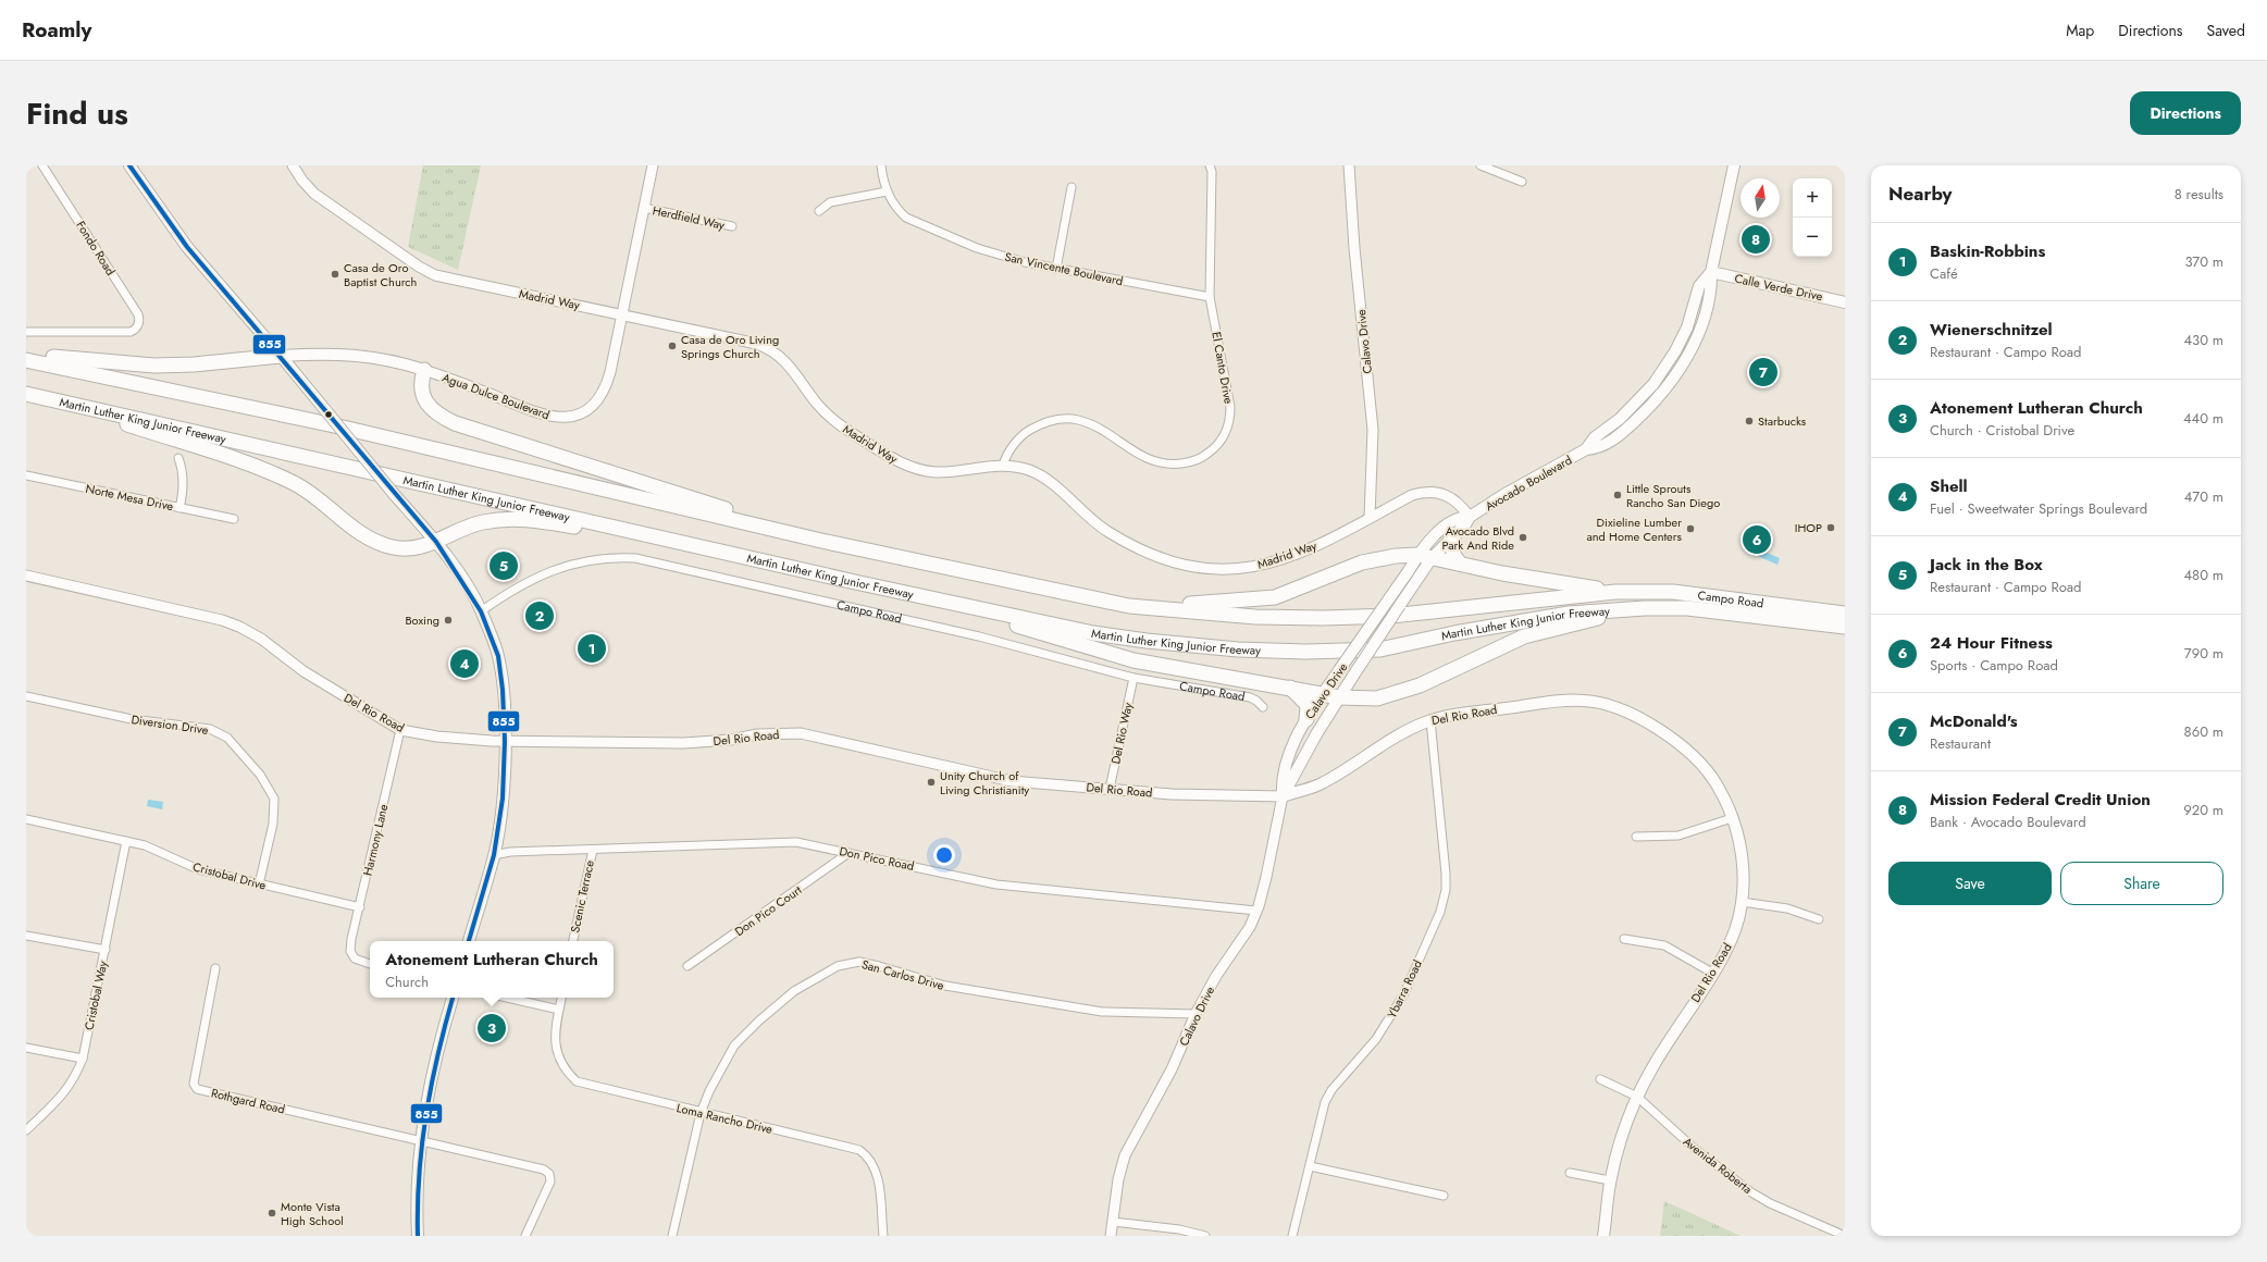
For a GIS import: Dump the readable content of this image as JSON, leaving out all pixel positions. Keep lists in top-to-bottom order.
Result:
{
  "streets": {
    "highway": ["Martin Luther King Junior Freeway", "Campo Road"],
    "main road": [
      "Calle Verde Drive",
      "Calavo Drive",
      "Agua Dulce Boulevard",
      "Avocado Boulevard",
      "Del Rio Road"
    ],
    "street": [
      "Herdfield Way",
      "Fondo Road",
      "San Vincente Boulevard",
      "Madrid Way",
      "El Canto Drive",
      "Norte Mesa Drive",
      "Diversion Drive",
      "Del Rio Way",
      "Harmony Lane",
      "Don Pico Road",
      "Cristobal Drive",
      "Scenic Terrace",
      "Don Pico Court",
      "San Carlos Drive",
      "Ybarra Road",
      "Cristobal Way",
      "Rothgard Road",
      "Loma Rancho Drive",
      "Avenida Roberta"
    ]
  },
  "crossings": [
    ["Herdfield Way", "Agua Dulce Boulevard"],
    ["San Vincente Boulevard", "El Canto Drive"],
    ["Calle Verde Drive", "Avocado Boulevard"],
    ["Madrid Way", "Calavo Drive"],
    ["Madrid Way", "El Canto Drive"],
    ["Madrid Way", "Agua Dulce Boulevard"],
    ["Madrid Way", "Avocado Boulevard"],
    ["Calavo Drive", "Avocado Boulevard"],
    ["Calavo Drive", "Del Rio Road"],
    ["Calavo Drive", "Don Pico Road"],
    ["Calavo Drive", "San Carlos Drive"],
    ["Martin Luther King Junior Freeway", "Campo Road"],
    ["Campo Road", "Del Rio Way"],
    ["Del Rio Road", "Del Rio Way"],
    ["Del Rio Road", "Harmony Lane"],
    ["Del Rio Road", "Ybarra Road"],
    ["Del Rio Road", "Avenida Roberta"],
    ["Diversion Drive", "Cristobal Drive"],
    ["Harmony Lane", "Cristobal Drive"],
    ["Don Pico Road", "Scenic Terrace"],
    ["Don Pico Road", "Don Pico Court"],
    ["Cristobal Drive", "Cristobal Way"],
    ["San Carlos Drive", "Loma Rancho Drive"]
  ],
  "places": [
    "Casa de Oro Baptist Church",
    "Casa de Oro Living Springs Church",
    "Starbucks",
    "Little Sprouts Rancho San Diego",
    "IHOP",
    "Dixieline Lumber and Home Centers",
    "Avocado Blvd Park And Ride",
    "Boxing",
    "Unity Church of Living Christianity",
    "Monte Vista High School"
  ],
  "lines": ["transit line 855"],
  "north": "top",
  "page": {
    "header": "Roamly",
    "nav": ["Map", "Directions", "Saved"],
    "title": "Find us",
    "buttons": [
      "Directions",
      ["Save", "Share"]
    ],
    "heading": ["Nearby", "8 results"],
    "map_buttons": ["+", "−"],
    "list": [
      {
        "mark": "1",
        "name": "Baskin-Robbins",
        "note": "Café",
        "value": "370 m"
      },
      {
        "mark": "2",
        "name": "Wienerschnitzel",
        "note": "Restaurant · Campo Road",
        "value": "430 m"
      },
      {
        "mark": "3",
        "name": "Atonement Lutheran Church",
        "note": "Church · Cristobal Drive",
        "value": "440 m"
      },
      {
        "mark": "4",
        "name": "Shell",
        "note": "Fuel · Sweetwater Springs Boulevard",
        "value": "470 m"
      },
      {
        "mark": "5",
        "name": "Jack in the Box",
        "note": "Restaurant · Campo Road",
        "value": "480 m"
      },
      {
        "mark": "6",
        "name": "24 Hour Fitness",
        "note": "Sports · Campo Road",
        "value": "790 m"
      },
      {
        "mark": "7",
        "name": "McDonald's",
        "note": "Restaurant",
        "value": "860 m"
      },
      {
        "mark": "8",
        "name": "Mission Federal Credit Union",
        "note": "Bank · Avocado Boulevard",
        "value": "920 m"
      }
    ],
    "pins": [
      "8",
      "7",
      "6",
      "5",
      "2",
      "1",
      "4",
      "3"
    ],
    "popup": ["Atonement Lutheran Church", "Church"]
  }
}
